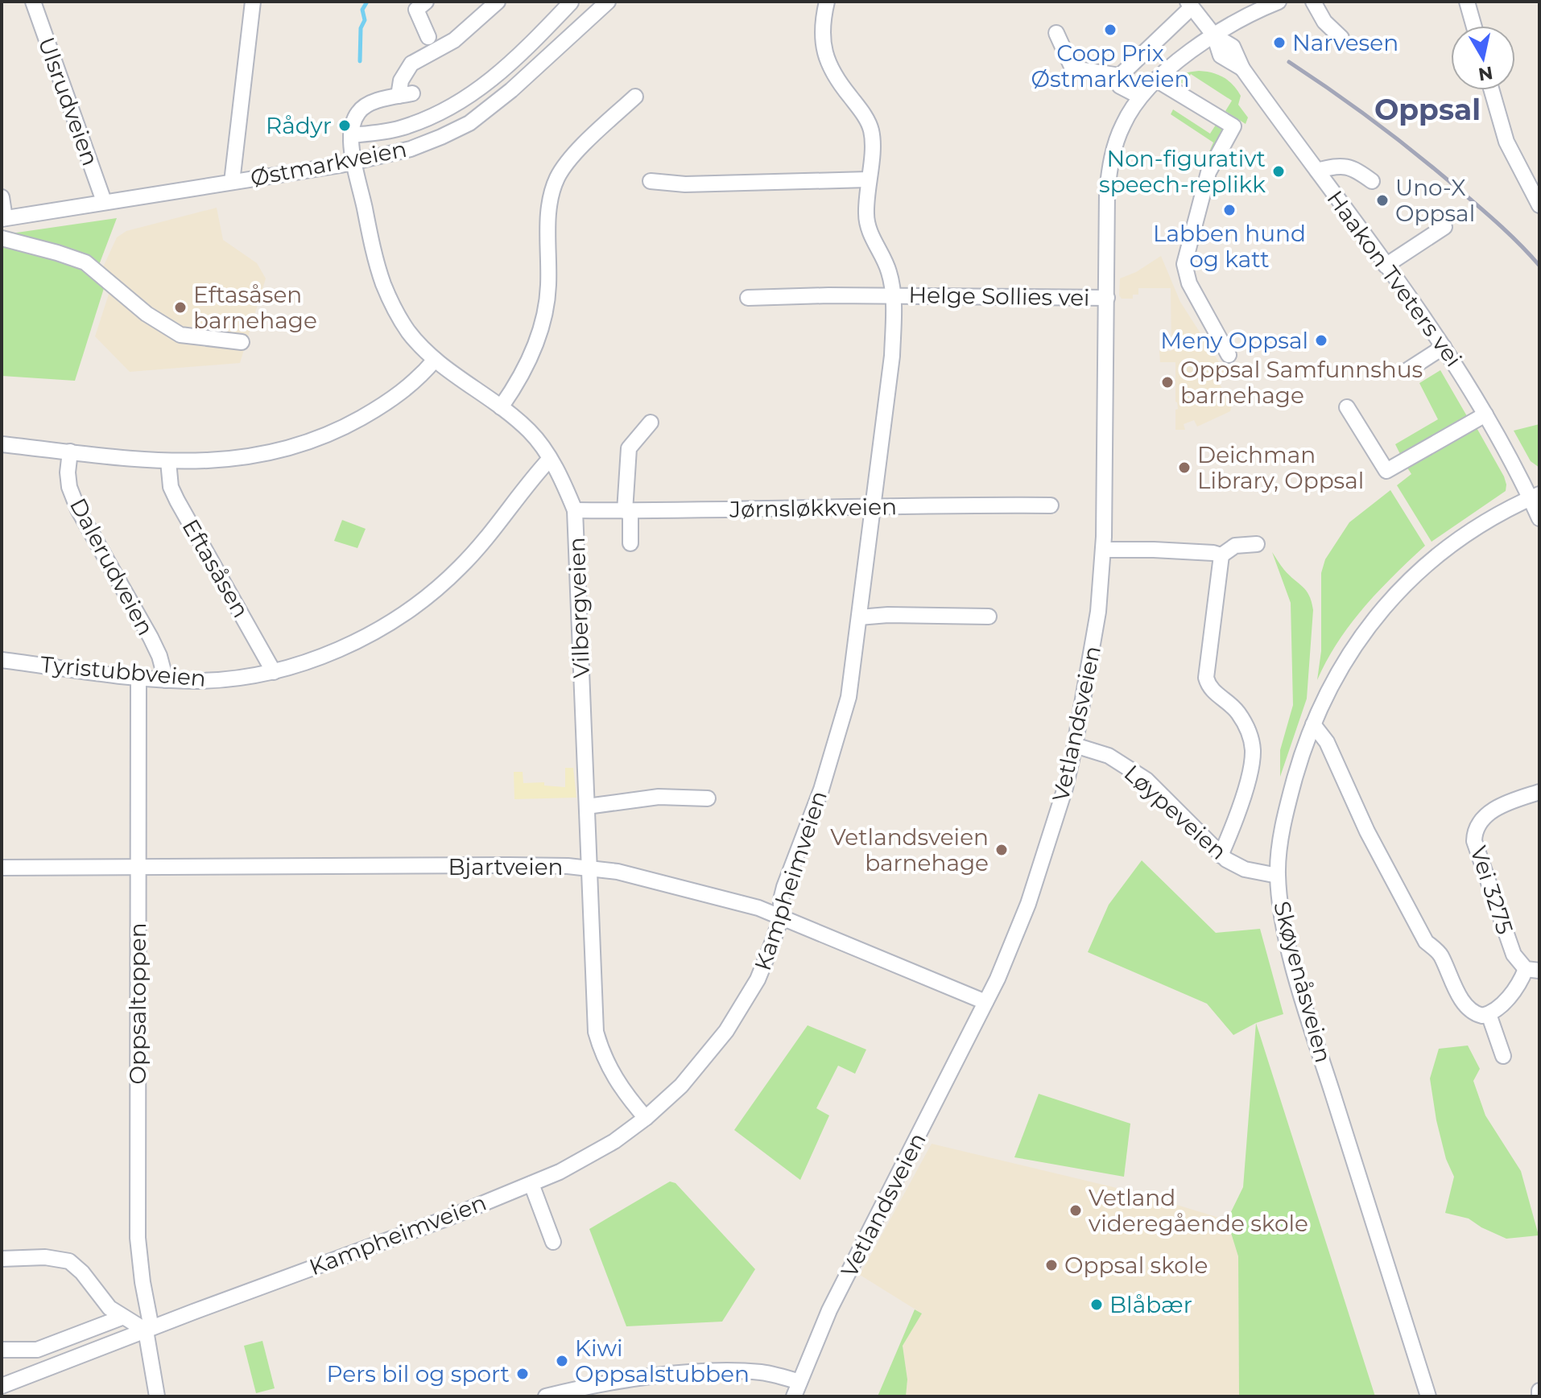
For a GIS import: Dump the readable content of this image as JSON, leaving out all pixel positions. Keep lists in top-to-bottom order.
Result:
{
  "streets": {
    "street": [
      "Ulsrudveien",
      "Østmarkveien",
      "Haakon Tveters vei",
      "Helge Sollies vei",
      "Jørnsløkkveien",
      "Dalerudveien",
      "Eftasåsen",
      "Vilbergveien",
      "Tyristubbveien",
      "Vetlandsveien",
      "Løypeveien",
      "Bjartveien",
      "Kampheimveien",
      "Vei 3275",
      "Skøyenåsveien",
      "Oppsaltoppen"
    ]
  },
  "crossings": [
    ["Ulsrudveien", "Østmarkveien"],
    ["Østmarkveien", "Vilbergveien"],
    ["Haakon Tveters vei", "Vetlandsveien"],
    ["Haakon Tveters vei", "Skøyenåsveien"],
    ["Helge Sollies vei", "Vetlandsveien"],
    ["Helge Sollies vei", "Kampheimveien"],
    ["Jørnsløkkveien", "Vilbergveien"],
    ["Jørnsløkkveien", "Kampheimveien"],
    ["Dalerudveien", "Tyristubbveien"],
    ["Eftasåsen", "Tyristubbveien"],
    ["Vilbergveien", "Tyristubbveien"],
    ["Vilbergveien", "Bjartveien"],
    ["Vilbergveien", "Kampheimveien"],
    ["Tyristubbveien", "Oppsaltoppen"],
    ["Vetlandsveien", "Løypeveien"],
    ["Vetlandsveien", "Bjartveien"],
    ["Løypeveien", "Skøyenåsveien"],
    ["Bjartveien", "Kampheimveien"],
    ["Bjartveien", "Oppsaltoppen"],
    ["Kampheimveien", "Oppsaltoppen"]
  ],
  "districts": ["Oppsal"],
  "places": [
    "Coop Prix Østmarkveien",
    "Narvesen",
    "Rådyr",
    "Non-figurativt speech-replikk",
    "Uno-X Oppsal",
    "Labben hund og katt",
    "Eftasåsen barnehage",
    "Meny Oppsal",
    "Oppsal Samfunnshus barnehage",
    "Deichman Library, Oppsal",
    "Vetlandsveien barnehage",
    "Vetland videregående skole",
    "Oppsal skole",
    "Blåbær",
    "Kiwi Oppsalstubben",
    "Pers bil og sport"
  ],
  "north": "bottom"
}
